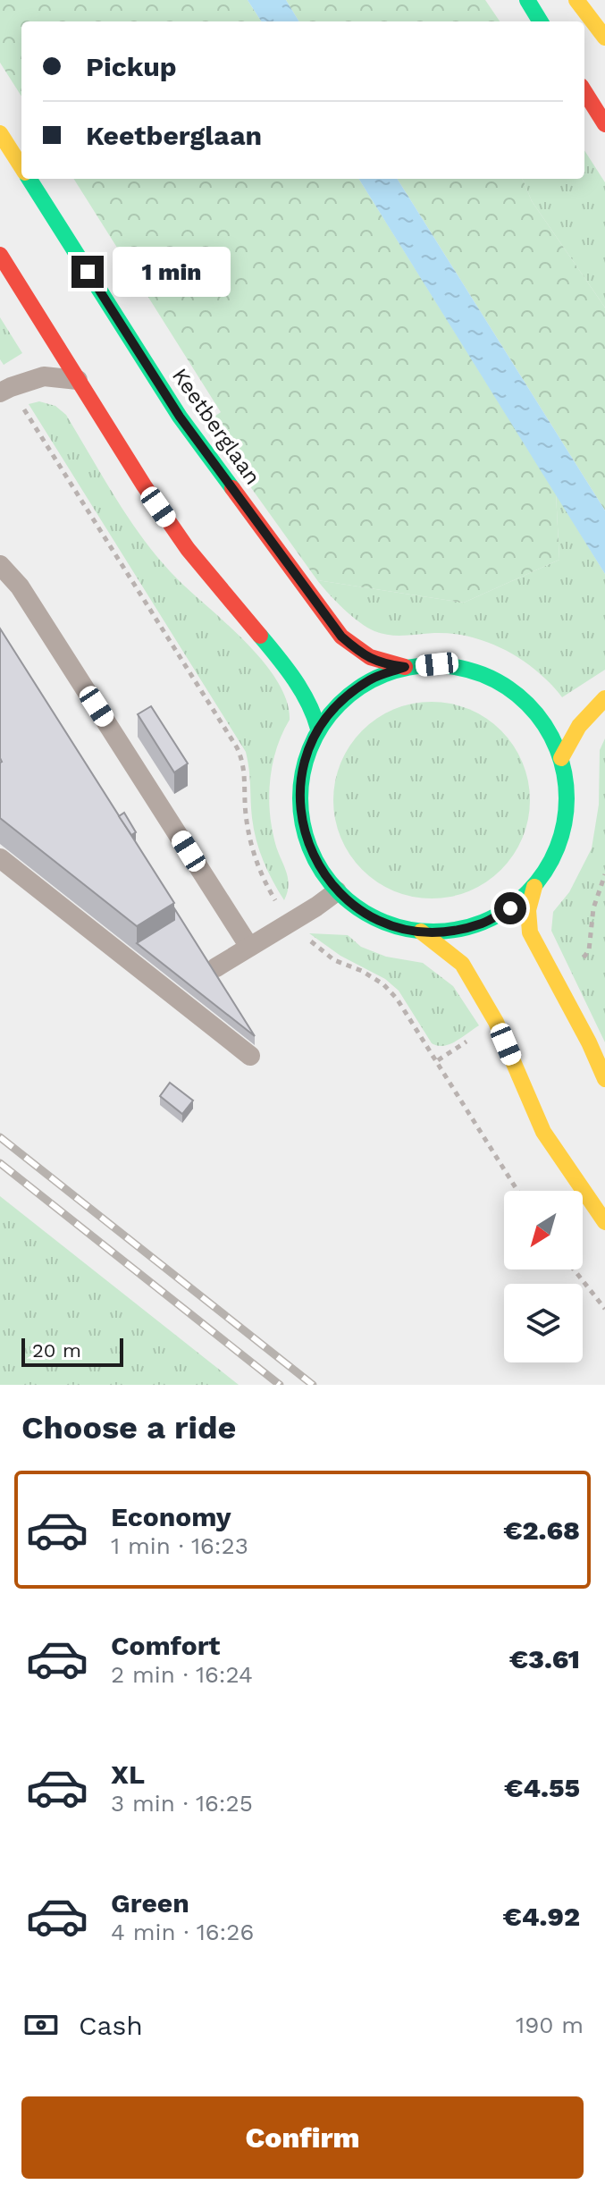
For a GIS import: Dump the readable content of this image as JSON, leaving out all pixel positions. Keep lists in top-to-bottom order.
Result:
{
  "streets": {
    "main road": ["Keetberglaan"]
  },
  "scale_bar": "20 m",
  "north": "bottom left",
  "page": {
    "banner": ["Pickup", "Keetberglaan"],
    "bubble": "1 min",
    "scale": "20 m",
    "heading": "Choose a ride",
    "list": [
      {
        "name": "Economy",
        "note": "1 min · 16:23",
        "value": "€2.68"
      },
      {
        "name": "Comfort",
        "note": "2 min · 16:24",
        "value": "€3.61"
      },
      {
        "name": "XL",
        "note": "3 min · 16:25",
        "value": "€4.55"
      },
      {
        "name": "Green",
        "note": "4 min · 16:26",
        "value": "€4.92"
      }
    ],
    "pay": ["Cash", "190 m"],
    "buttons": "Confirm"
  }
}
